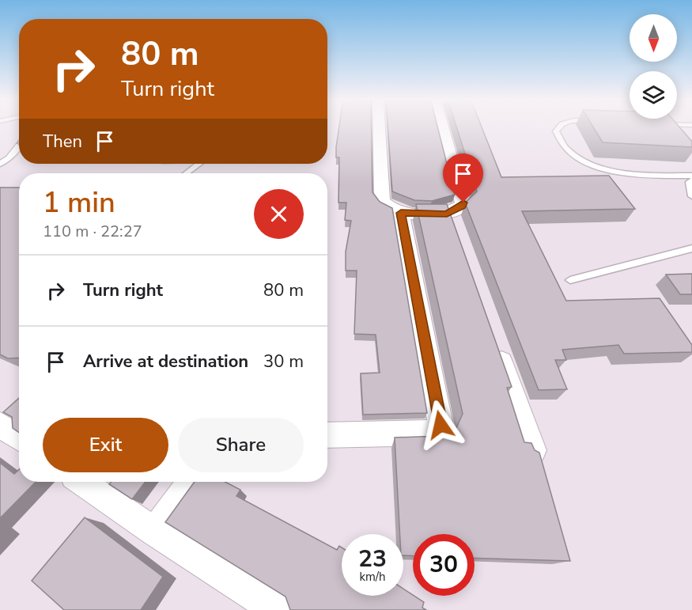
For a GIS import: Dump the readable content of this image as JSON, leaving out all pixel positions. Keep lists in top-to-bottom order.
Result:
{
  "north": "bottom",
  "page": {
    "turn": ["80 m", "Turn right"],
    "then": "Then",
    "heading": ["1 min", "110 m · 22:27"],
    "list": [
      {
        "name": "Turn right",
        "value": "80 m"
      },
      {
        "name": "Arrive at destination",
        "value": "30 m"
      }
    ],
    "buttons": ["Exit", "Share"],
    "speed": "23 km/h",
    "limit": "30"
  }
}
